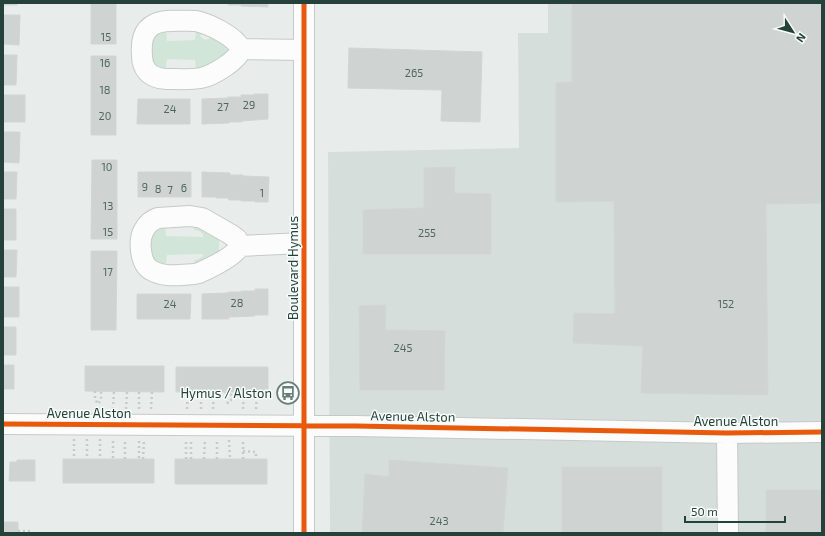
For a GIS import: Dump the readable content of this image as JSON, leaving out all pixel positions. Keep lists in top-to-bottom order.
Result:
{
  "streets": {
    "street": ["Boulevard Hymus", "Avenue Alston"]
  },
  "crossings": [
    ["Boulevard Hymus", "Avenue Alston"]
  ],
  "places": {
    "bus stop": ["Hymus / Alston"]
  },
  "house_numbers": [
    "15",
    "16",
    "265",
    "18",
    "29",
    "27",
    "24",
    "20",
    "10",
    "9",
    "6",
    "8",
    "7",
    "1",
    "13",
    "15",
    "255",
    "17",
    "28",
    "24",
    "152",
    "245",
    "243"
  ],
  "scale_bar": "50 m",
  "north": "bottom right"
}
